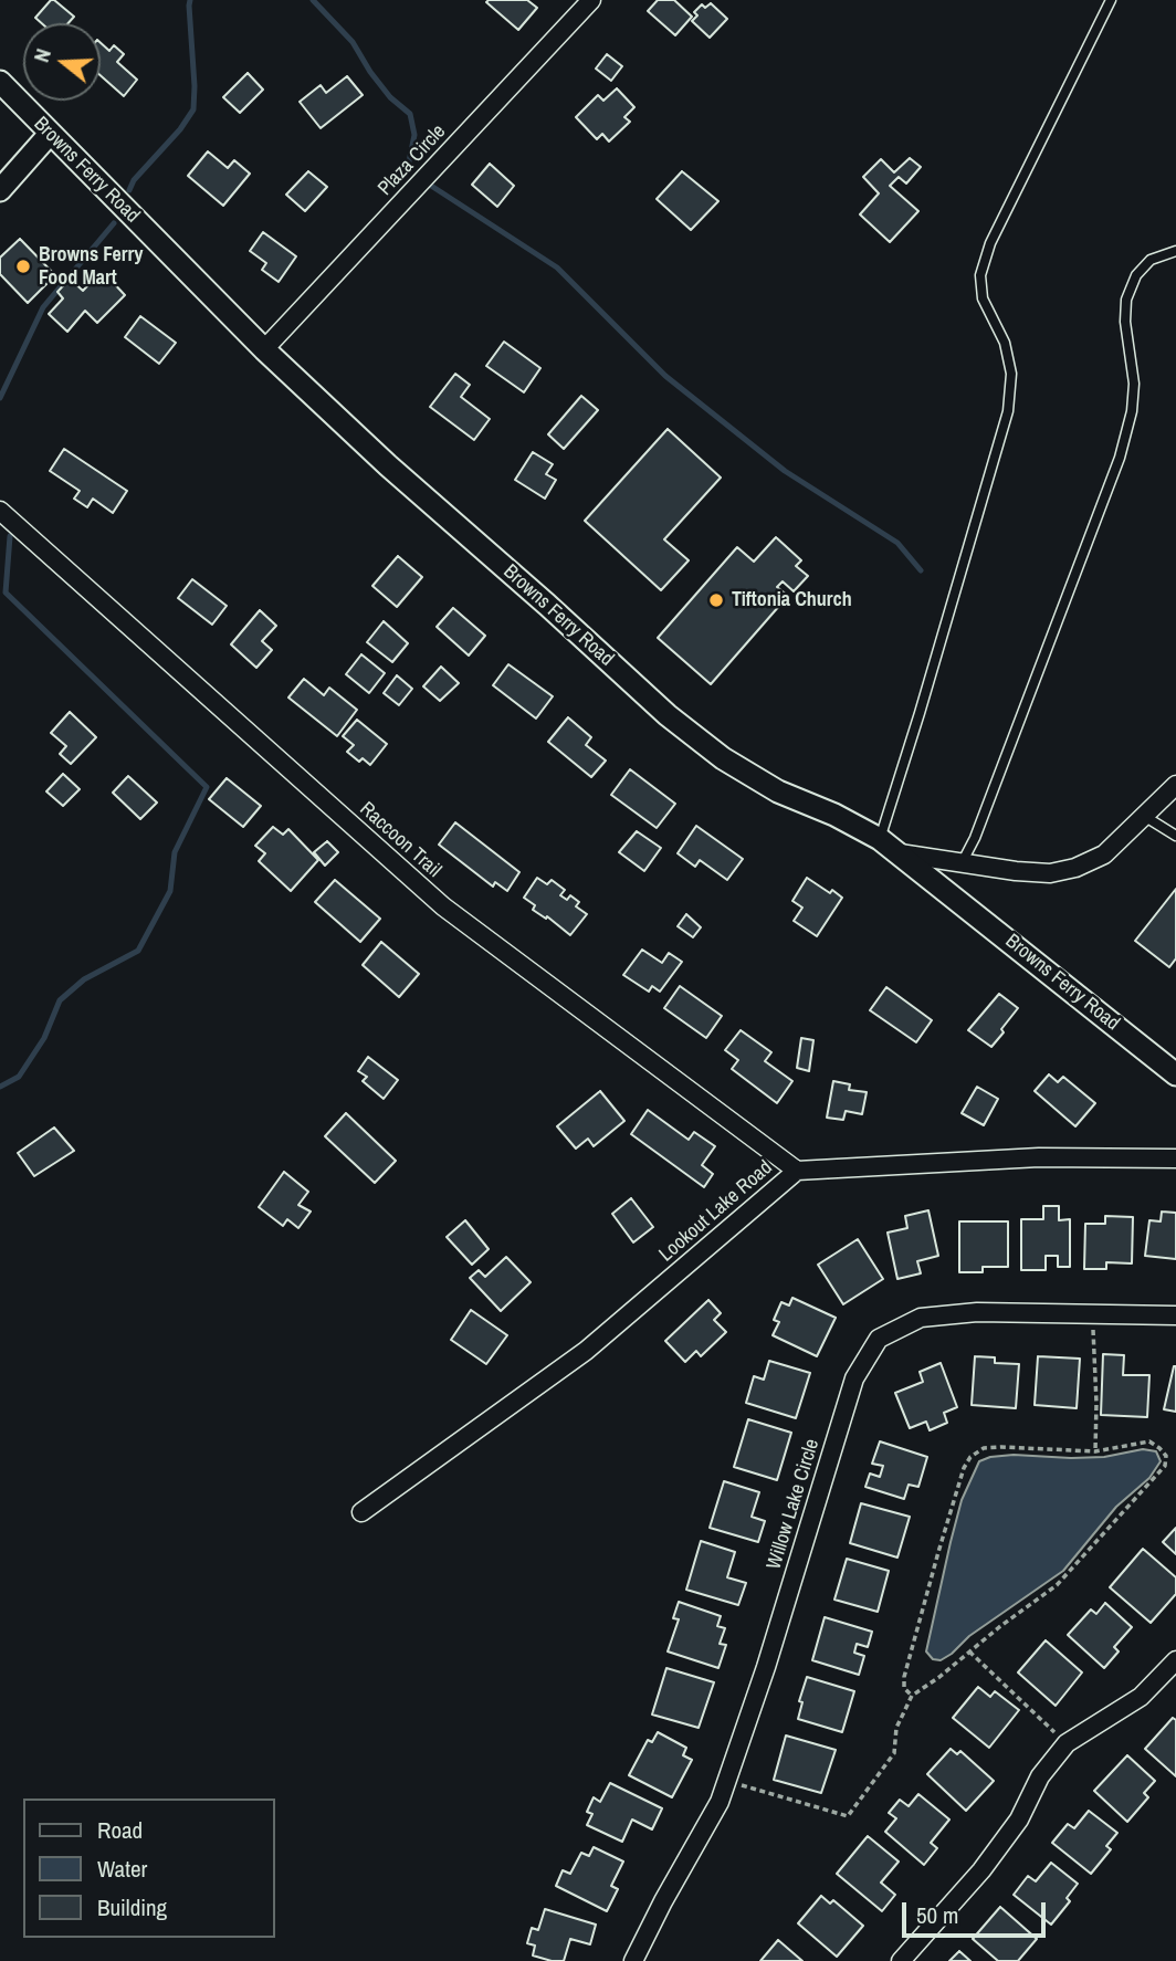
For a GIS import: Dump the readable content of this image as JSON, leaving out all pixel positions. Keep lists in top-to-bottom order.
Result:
{
  "streets": {
    "street": [
      "Plaza Circle",
      "Browns Ferry Road",
      "Raccoon Trail",
      "Lookout Lake Road",
      "Willow Lake Circle"
    ]
  },
  "crossings": [
    ["Plaza Circle", "Browns Ferry Road"],
    ["Raccoon Trail", "Lookout Lake Road"]
  ],
  "places": ["Browns Ferry Food Mart", "Tiftonia Church"],
  "legend": ["Road", "Water", "Building"],
  "scale_bar": "50 m",
  "north": "left"
}
